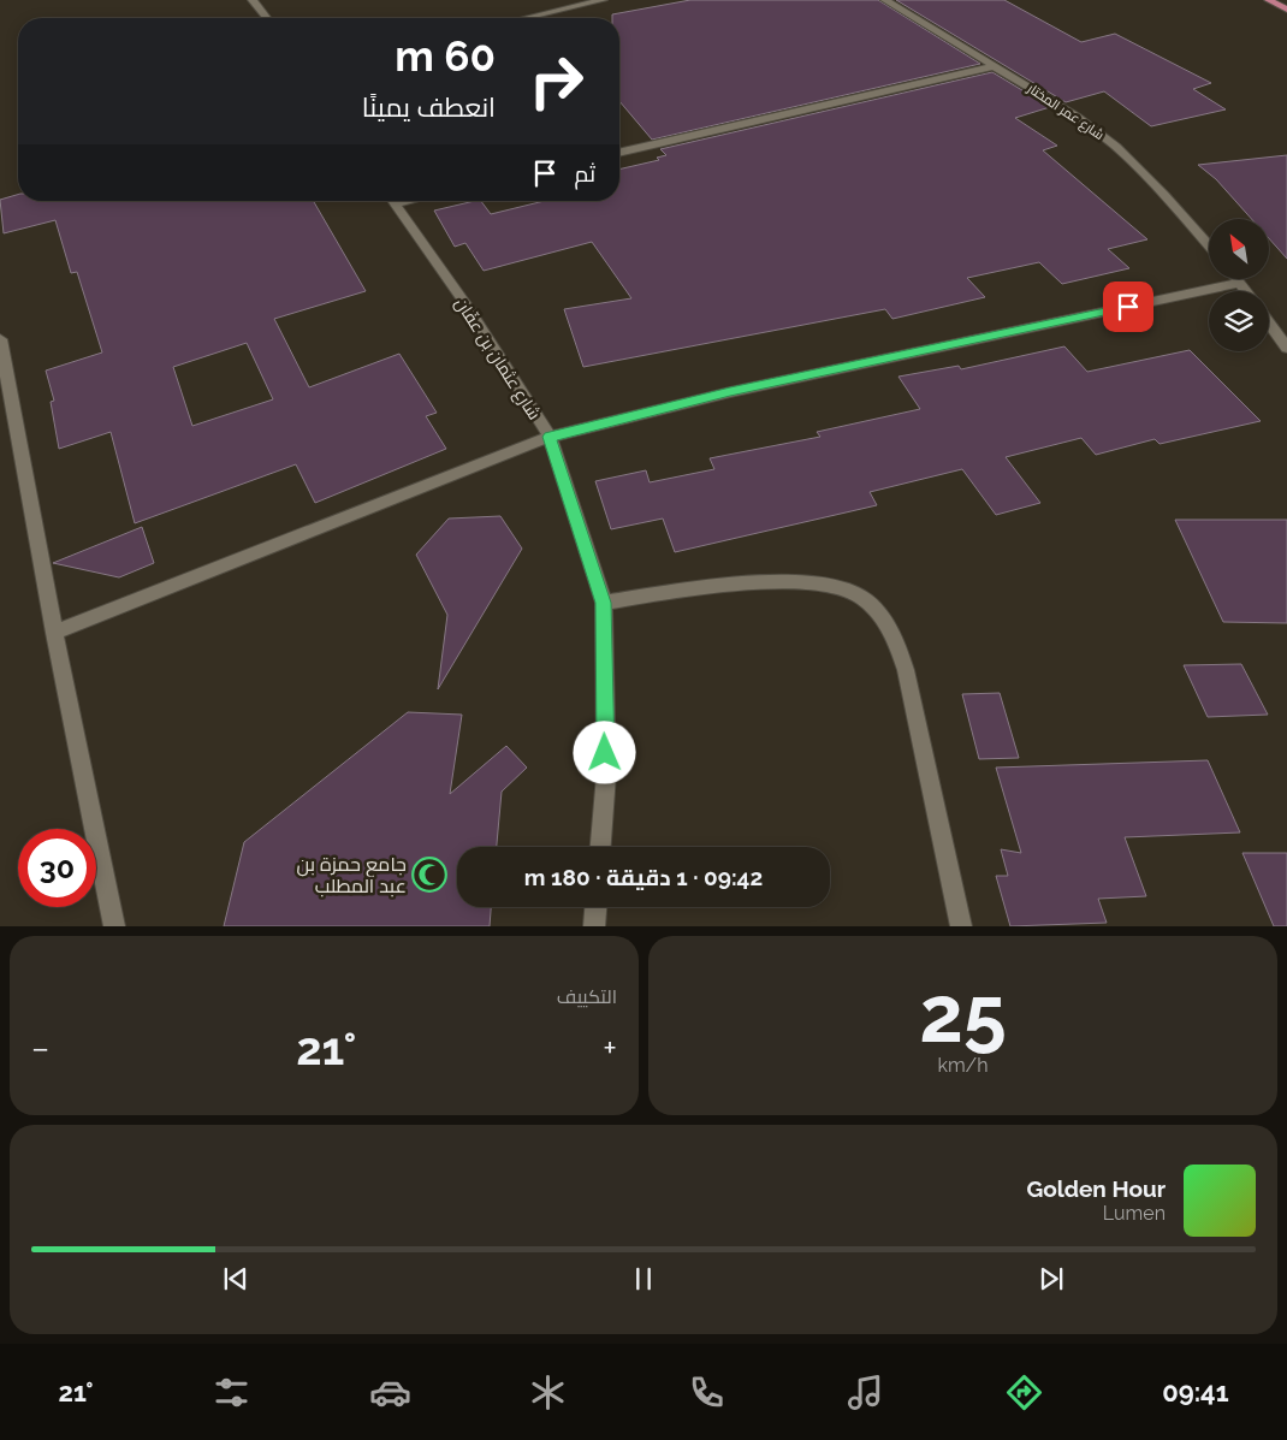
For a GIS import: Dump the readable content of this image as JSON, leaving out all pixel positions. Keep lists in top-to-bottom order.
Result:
{
  "streets": {
    "street": ["شارع عمر المختار", "شارع عثمان بن عفّان"]
  },
  "places": {
    "mosque": ["جامع حمزة بن عبد المطلب"]
  },
  "north": "top left",
  "page": {
    "turn": ["60 m", "انعطف يمينًا"],
    "then": "ثم",
    "limit": "30",
    "trip": "09:42 · 1 دقيقة · 180 m",
    "tile": [
      ["25", "km/h"],
      "التكييف"
    ],
    "heat": ["−", "21°", "+"],
    "song": ["Golden Hour", "Lumen"],
    "tabs": ["09:41", "21°"]
  }
}
